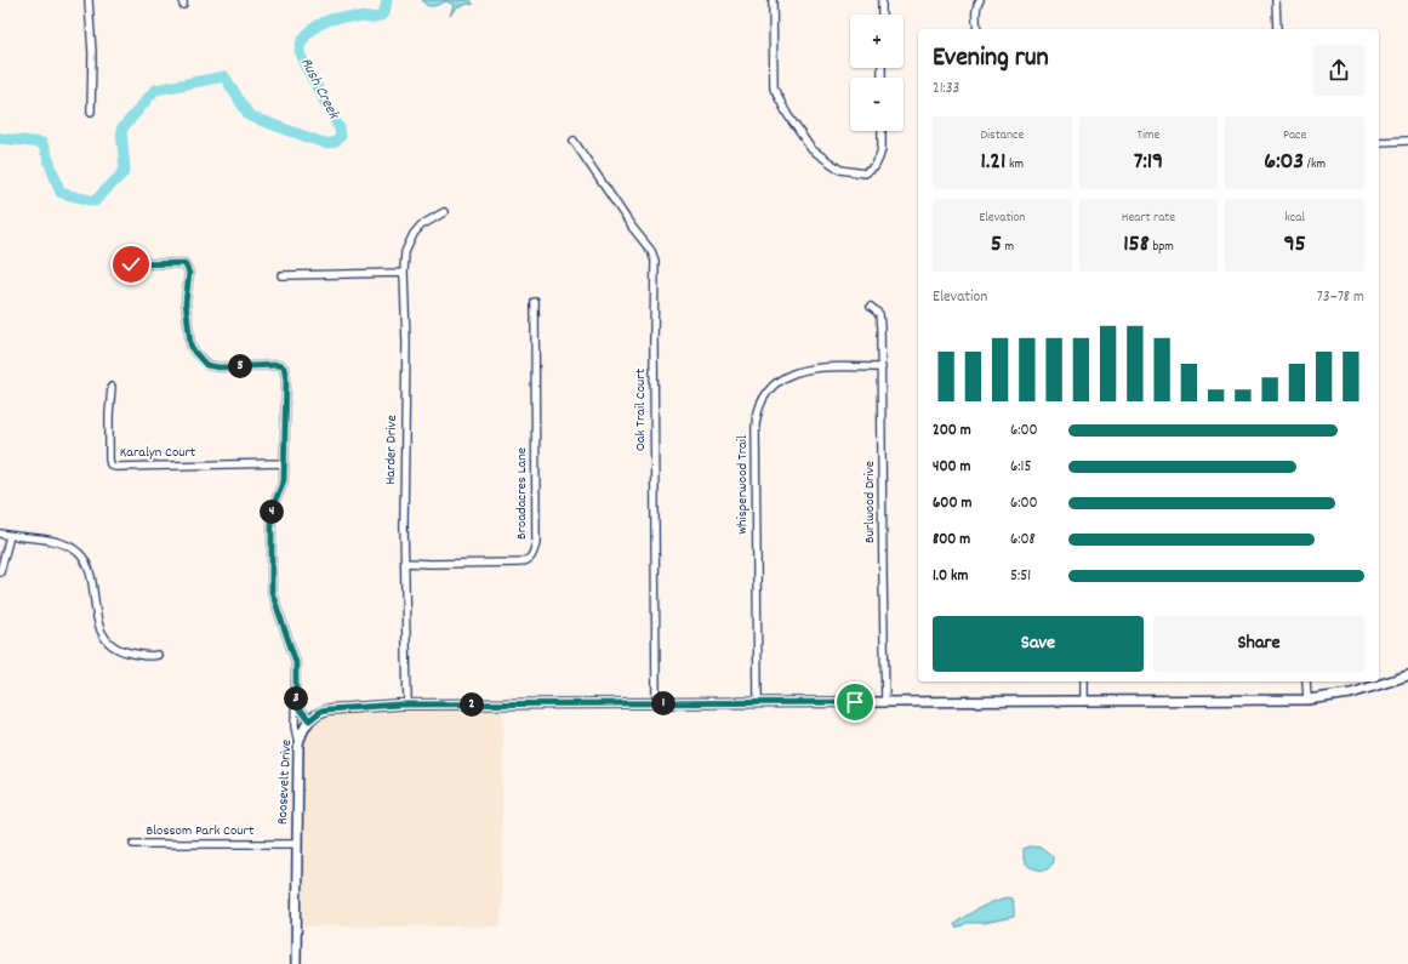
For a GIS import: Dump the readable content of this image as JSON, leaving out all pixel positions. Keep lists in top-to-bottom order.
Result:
{
  "streets": {
    "street": [
      "Oak Trail Court",
      "Harder Drive",
      "Karalyn Court",
      "Whisperwood Trail",
      "Broadacres Lane",
      "Burlwood Drive",
      "Roosevelt Drive",
      "Blossom Park Court"
    ]
  },
  "crossings": [
    ["Harder Drive", "Broadacres Lane"],
    ["Whisperwood Trail", "Burlwood Drive"],
    ["Roosevelt Drive", "Blossom Park Court"]
  ],
  "water": ["Rush Creek"],
  "page": {
    "map_buttons": ["+", "−"],
    "heading": ["Evening run", "21:33"],
    "stats": [
      ["Distance", "1.21 km"],
      ["Time", "7:19"],
      ["Pace", "6:03 /km"],
      ["Elevation", "5 m"],
      ["Heart rate", "158 bpm"],
      ["kcal", "95"]
    ],
    "chart": ["Elevation", "73–78 m"],
    "pins": [
      "5",
      "4",
      "3",
      "1",
      "2"
    ],
    "list": [
      {
        "name": "200 m",
        "note": "6:00"
      },
      {
        "name": "400 m",
        "note": "6:15"
      },
      {
        "name": "600 m",
        "note": "6:00"
      },
      {
        "name": "800 m",
        "note": "6:08"
      },
      {
        "name": "1.0 km",
        "note": "5:51"
      }
    ],
    "buttons": ["Save", "Share"]
  }
}
